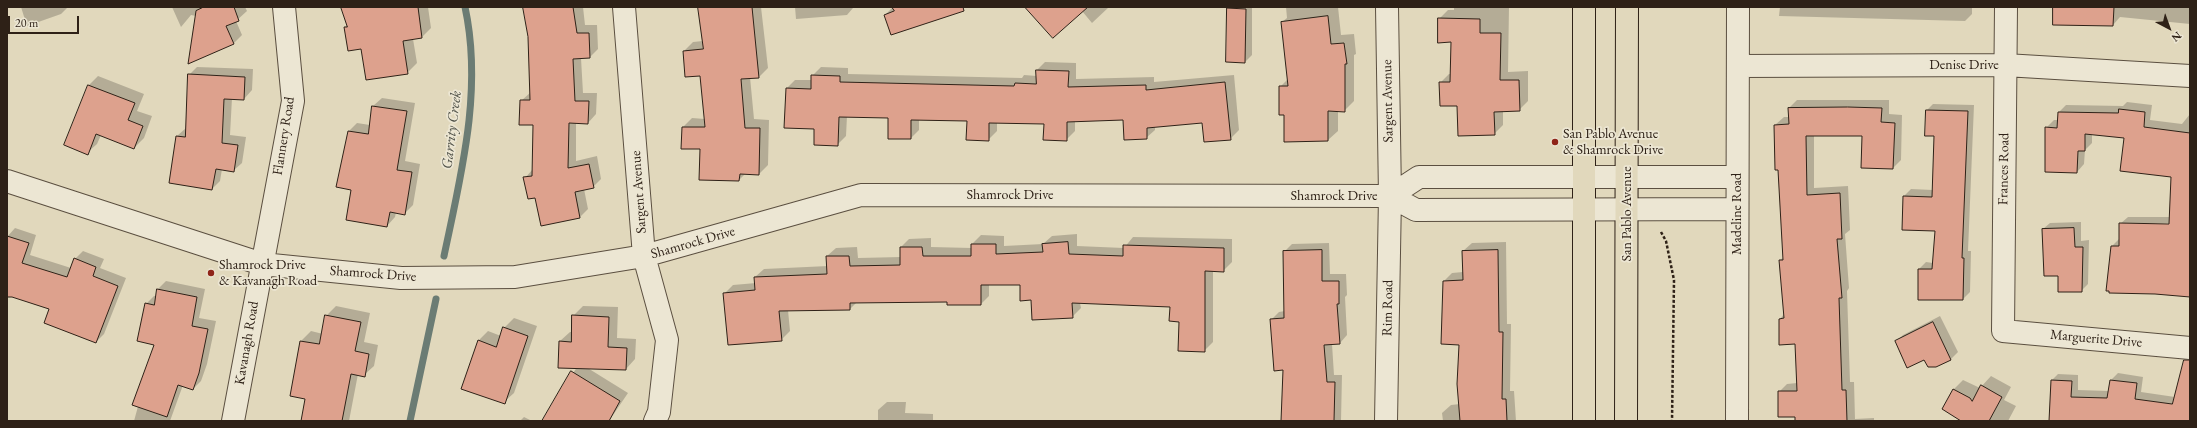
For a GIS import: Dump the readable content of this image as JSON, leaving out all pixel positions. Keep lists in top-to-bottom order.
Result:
{
  "streets": {
    "main road": ["San Pablo Avenue"],
    "street": [
      "Denise Drive",
      "Sargent Avenue",
      "Flannery Road",
      "Frances Road",
      "Shamrock Drive",
      "Madeline Road",
      "Rim Road",
      "Marguerite Drive",
      "Kavanagh Road"
    ]
  },
  "crossings": [
    ["Denise Drive", "Frances Road"],
    ["Denise Drive", "Madeline Road"],
    ["Sargent Avenue", "Shamrock Drive"],
    ["Sargent Avenue", "Rim Road"],
    ["Flannery Road", "Shamrock Drive"],
    ["Flannery Road", "Kavanagh Road"],
    ["Frances Road", "Marguerite Drive"],
    ["Shamrock Drive", "San Pablo Avenue"],
    ["Shamrock Drive", "Madeline Road"],
    ["Shamrock Drive", "Rim Road"],
    ["Shamrock Drive", "Kavanagh Road"]
  ],
  "water": ["Garrity Creek"],
  "places": ["San Pablo Avenue & Shamrock Drive", "Shamrock Drive & Kavanagh Road"],
  "scale_bar": "20 m",
  "north": "bottom right"
}
